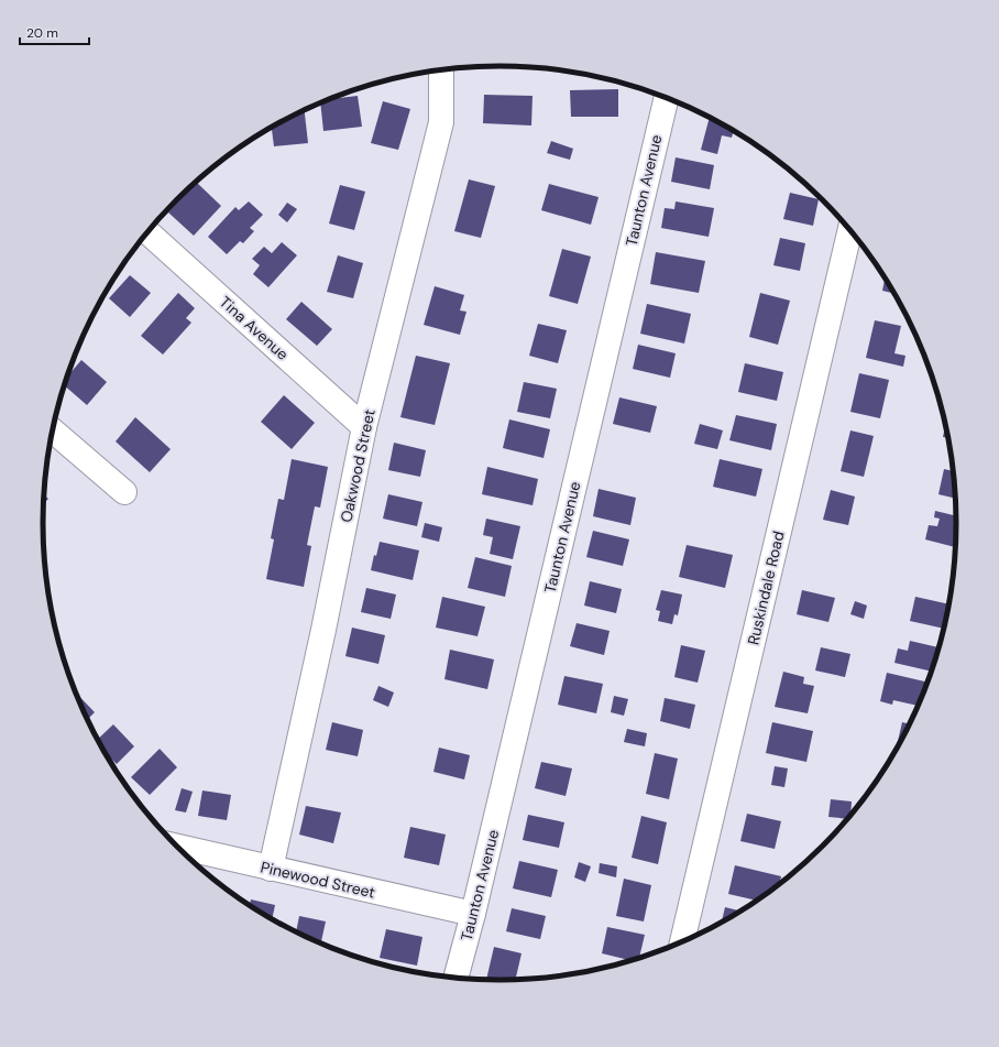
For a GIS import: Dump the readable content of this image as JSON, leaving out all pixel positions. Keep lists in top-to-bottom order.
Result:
{
  "streets": {
    "street": [
      "Taunton Avenue",
      "Tina Avenue",
      "Oakwood Street",
      "Ruskindale Road",
      "Pinewood Street"
    ]
  },
  "crossings": [
    ["Taunton Avenue", "Pinewood Street"],
    ["Tina Avenue", "Oakwood Street"],
    ["Oakwood Street", "Pinewood Street"]
  ],
  "scale_bar": "20 m"
}
